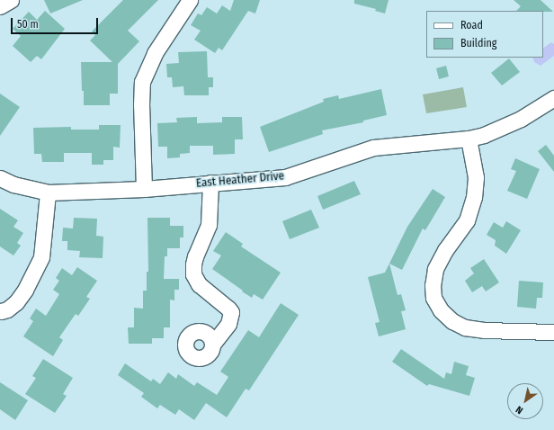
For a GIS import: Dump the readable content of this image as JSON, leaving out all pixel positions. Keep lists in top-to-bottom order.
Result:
{
  "streets": {
    "street": ["East Heather Drive"]
  },
  "legend": ["Road", "Building"],
  "scale_bar": "50 m",
  "north": "bottom left"
}
